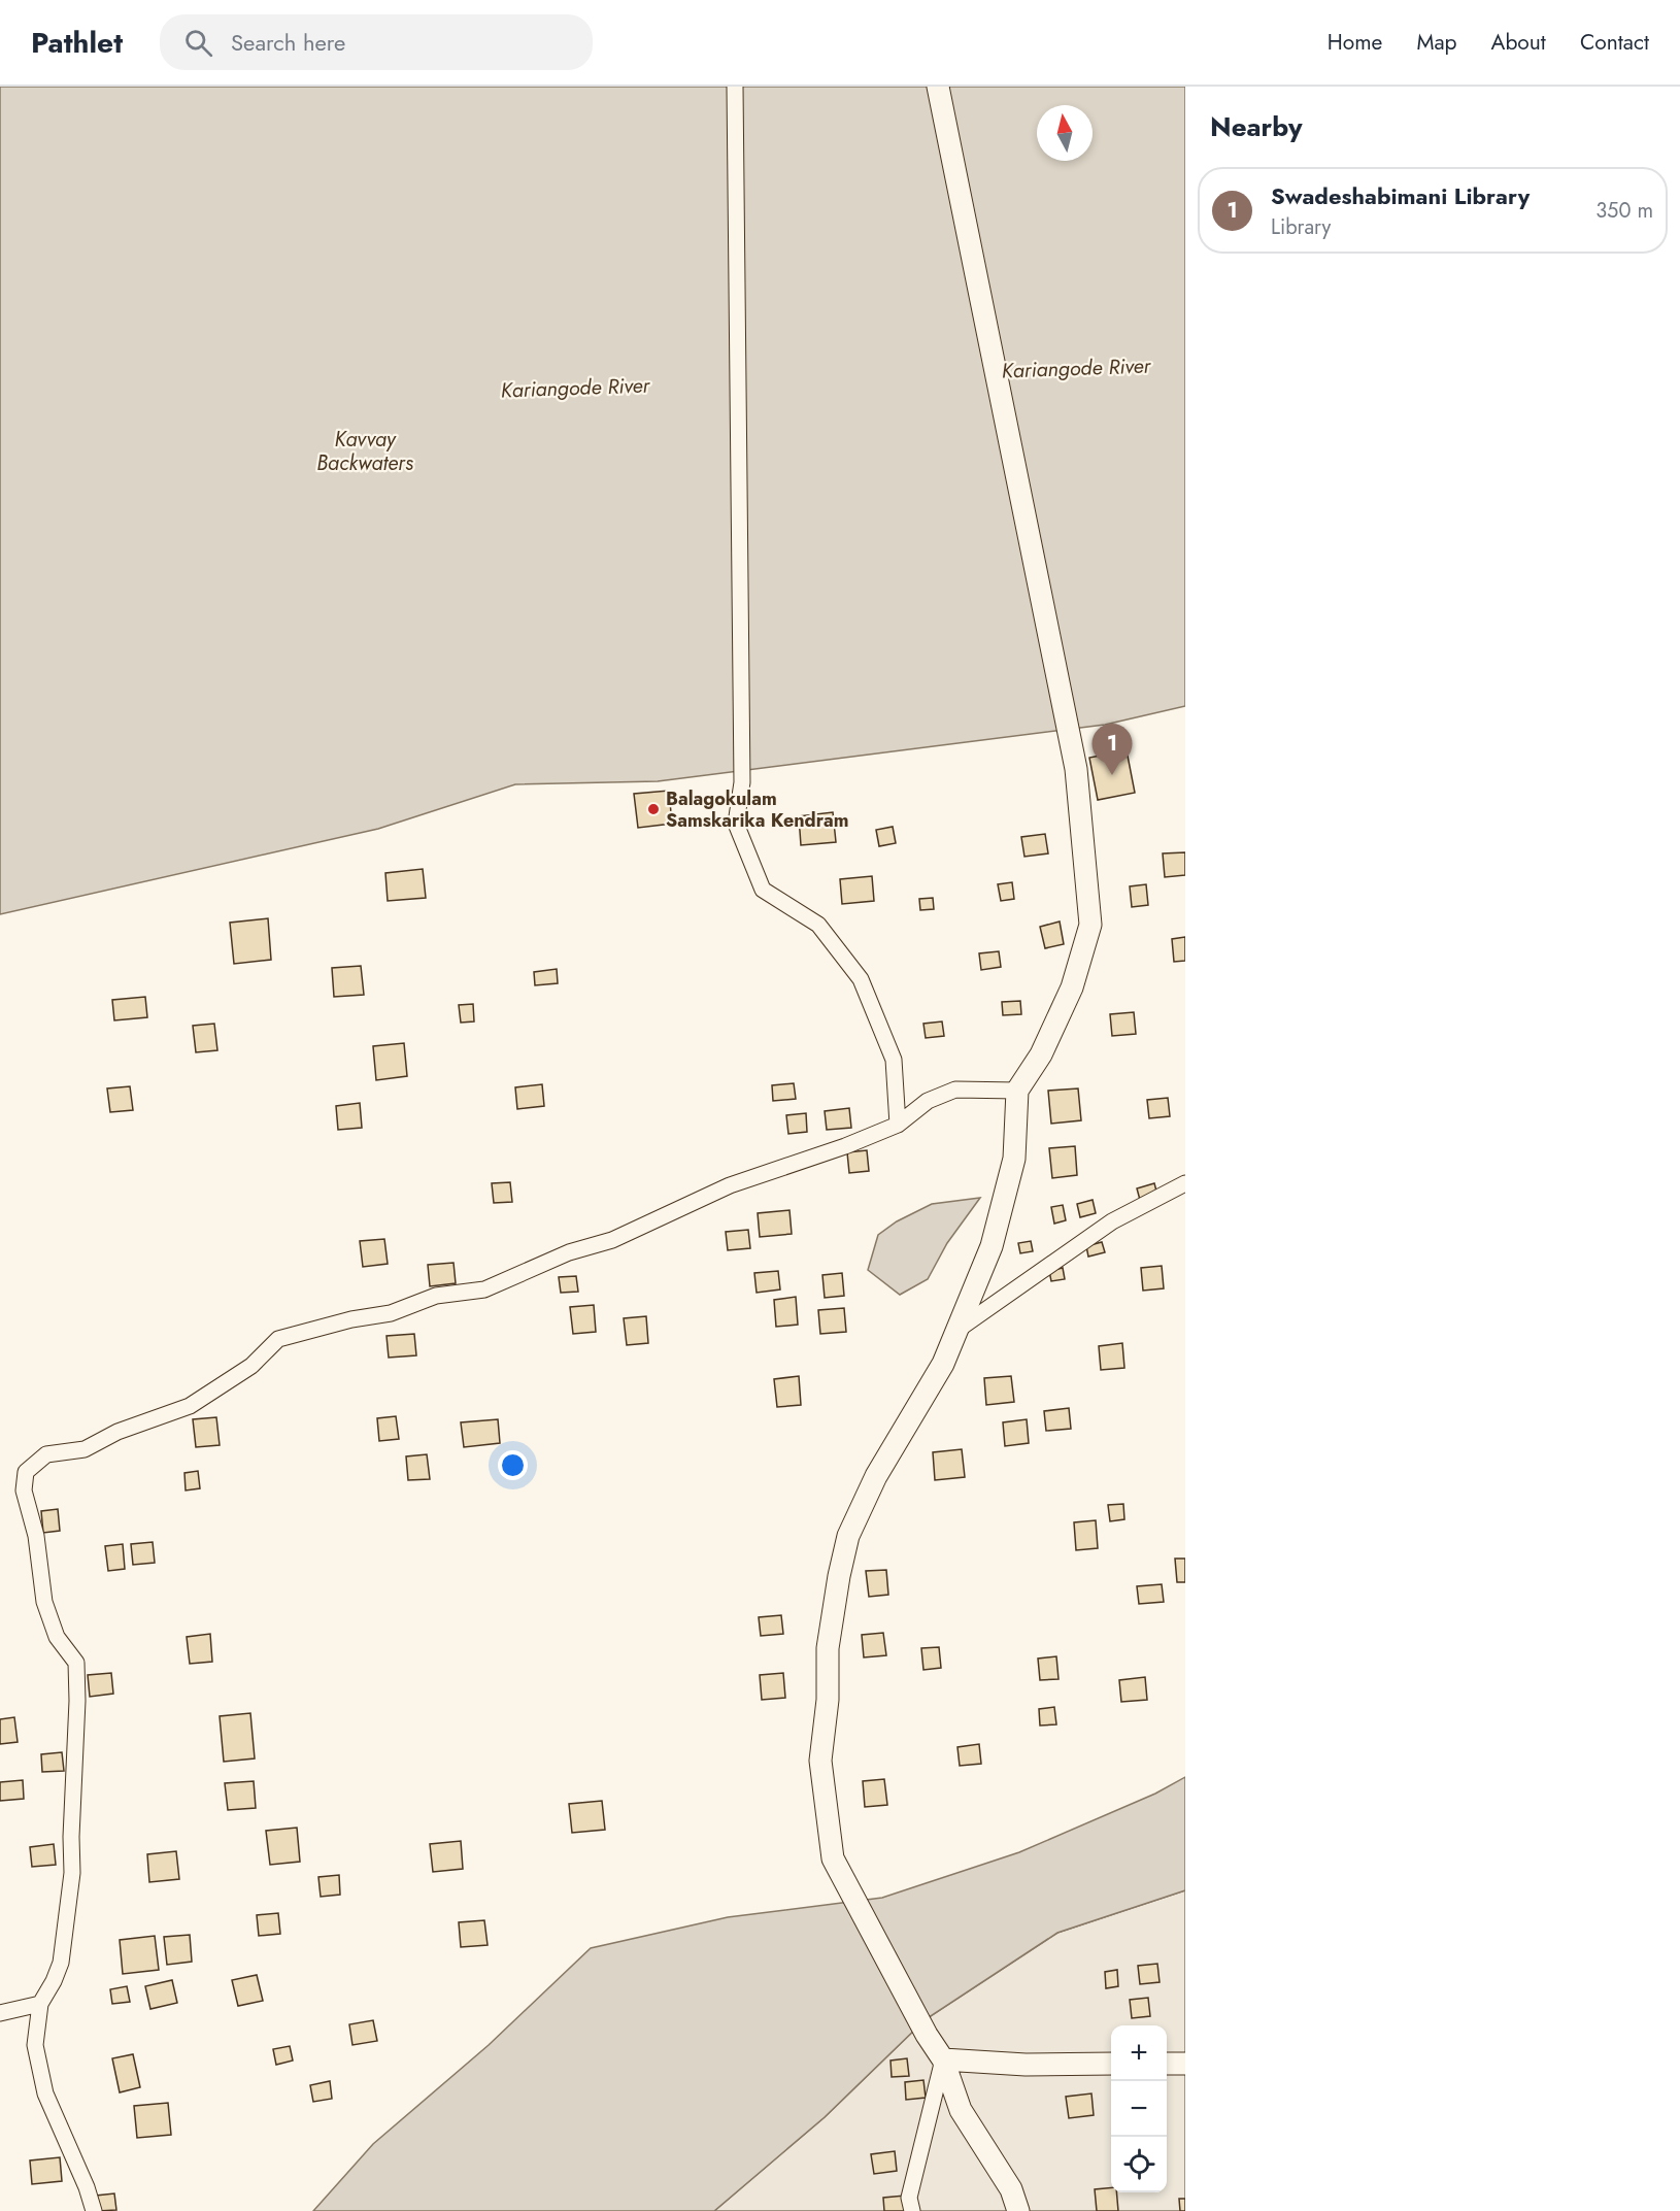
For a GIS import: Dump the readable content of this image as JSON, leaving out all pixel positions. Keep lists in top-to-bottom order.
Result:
{
  "water": ["Kariangode River", "Kavvay Backwaters"],
  "places": ["Balagokulam Samskarika Kendram"],
  "north": "top",
  "page": {
    "header": "Pathlet",
    "search": "Search here",
    "nav": [
      "Home",
      "Map",
      "About",
      "Contact"
    ],
    "heading": "Nearby",
    "list": [
      {
        "mark": "1",
        "name": "Swadeshabimani Library",
        "note": "Library",
        "value": "350 m"
      }
    ],
    "pins": "1",
    "map_buttons": ["+", "−"]
  }
}
